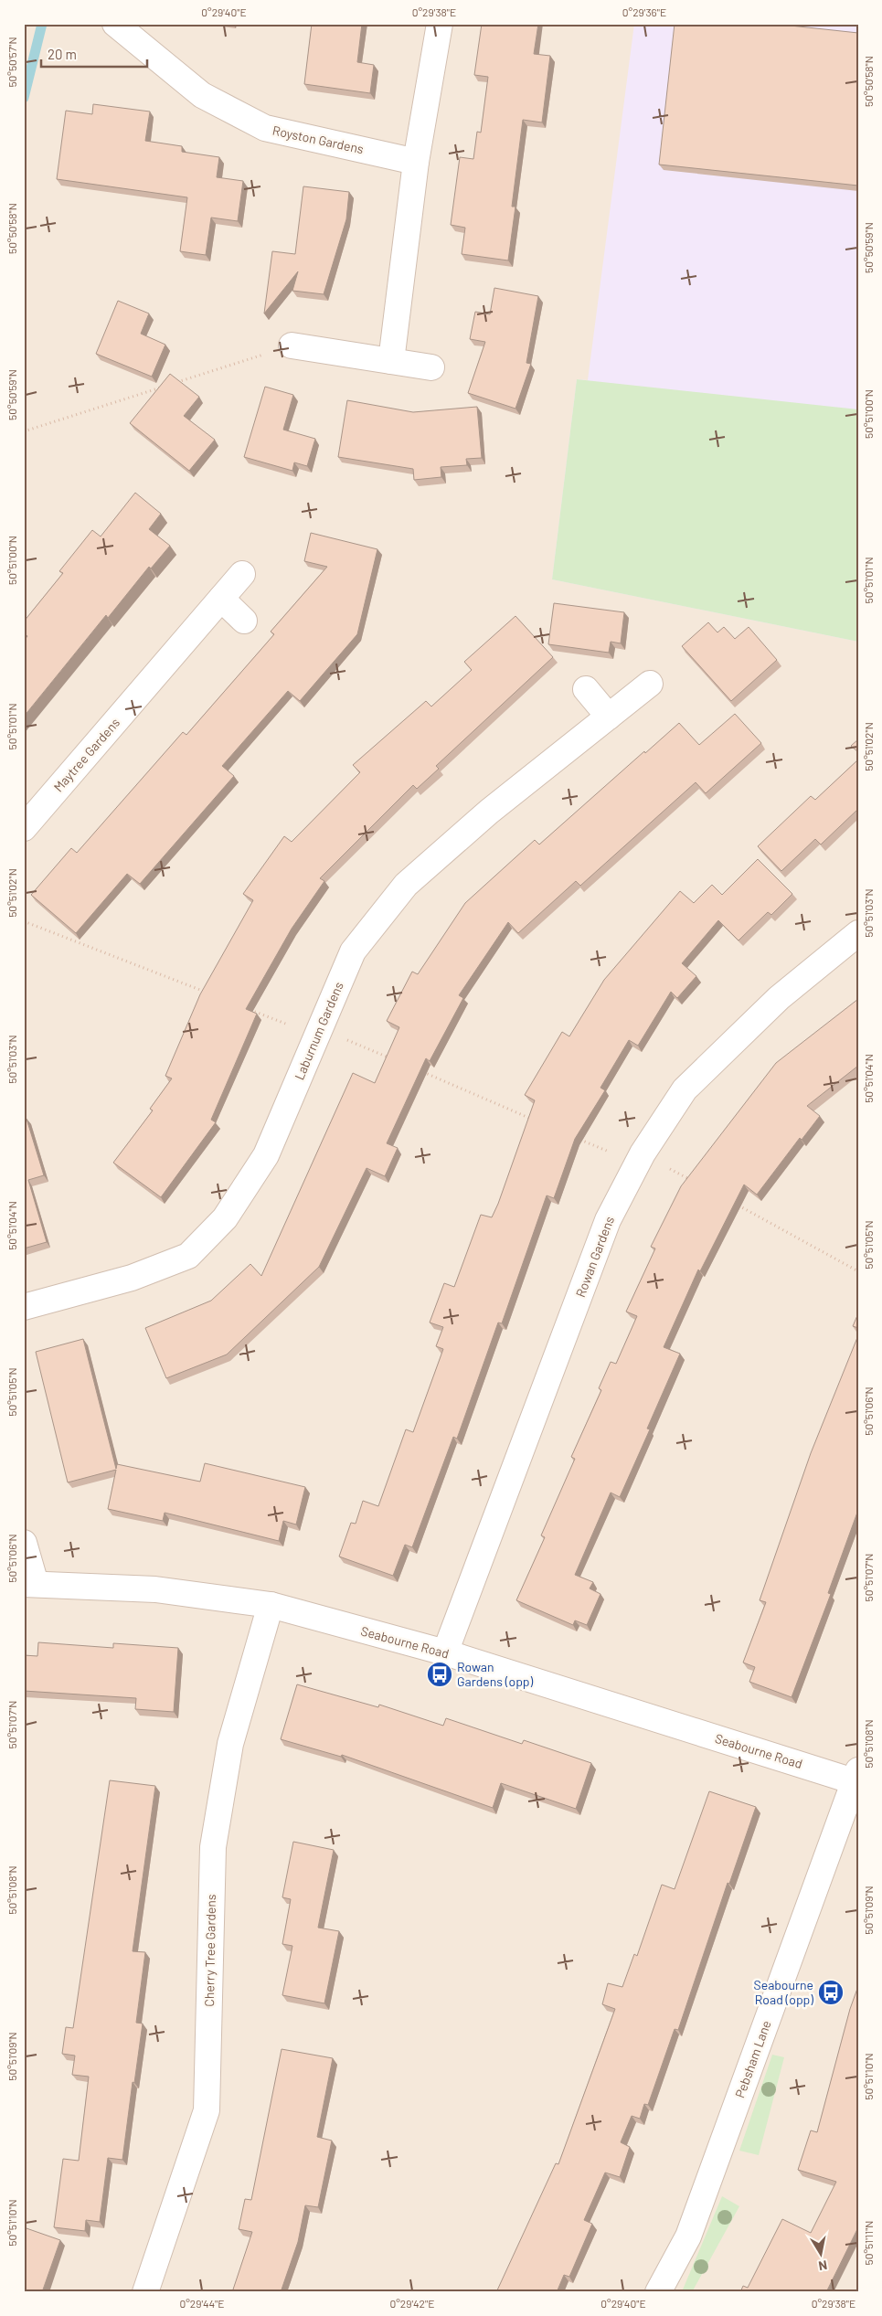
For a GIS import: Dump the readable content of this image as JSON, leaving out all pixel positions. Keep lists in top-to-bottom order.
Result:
{
  "streets": {
    "street": [
      "Royston Gardens",
      "Maytree Gardens",
      "Laburnum Gardens",
      "Rowan Gardens",
      "Seabourne Road",
      "Cherry Tree Gardens",
      "Pebsham Lane"
    ]
  },
  "crossings": [
    ["Rowan Gardens", "Seabourne Road"],
    ["Seabourne Road", "Cherry Tree Gardens"],
    ["Seabourne Road", "Pebsham Lane"]
  ],
  "places": {
    "bus stop": ["Rowan Gardens (opp)", "Seabourne Road (opp)"]
  },
  "scale_bar": "20 m",
  "north": "bottom",
  "coordinates": [
    "0°29'40\"E",
    "0°29'38\"E",
    "0°29'36\"E",
    "50°50'57\"N",
    "50°50'58\"N",
    "50°50'59\"N",
    "50°51'00\"N",
    "50°51'01\"N",
    "50°51'02\"N",
    "50°51'03\"N",
    "50°51'04\"N",
    "50°51'05\"N",
    "50°51'06\"N",
    "50°51'07\"N",
    "50°51'08\"N",
    "50°51'09\"N",
    "50°51'10\"N",
    "50°51'11\"N",
    "0°29'44\"E",
    "0°29'42\"E"
  ]
}
